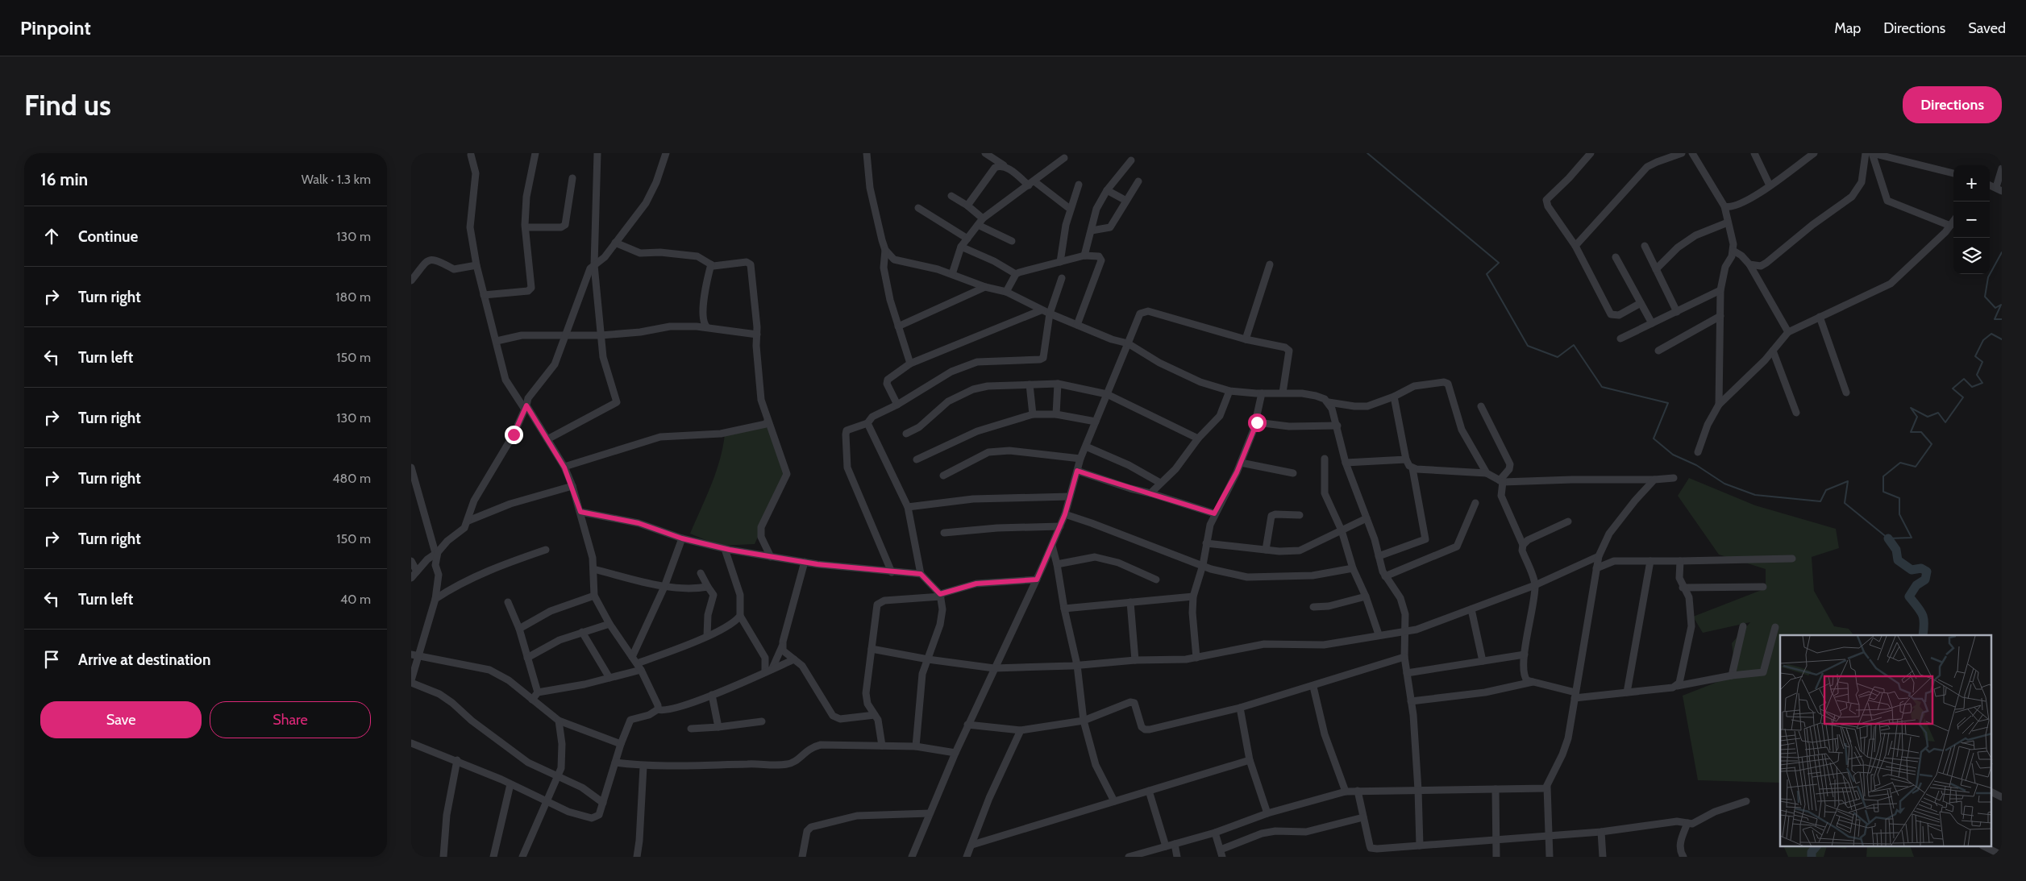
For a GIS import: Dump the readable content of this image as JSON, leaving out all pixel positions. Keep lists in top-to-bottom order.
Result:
{
  "page": {
    "header": "Pinpoint",
    "nav": ["Map", "Directions", "Saved"],
    "buttons": [
      "Directions",
      ["Save", "Share"]
    ],
    "title": "Find us",
    "heading": ["16 min", "Walk · 1.3 km"],
    "map_buttons": ["+", "−"],
    "list": [
      ["Continue", "130 m"],
      ["Turn right", "180 m"],
      ["Turn left", "150 m"],
      ["Turn right", "130 m"],
      ["Turn right", "480 m"],
      ["Turn right", "150 m"],
      ["Turn left", "40 m"],
      "Arrive at destination"
    ]
  }
}
